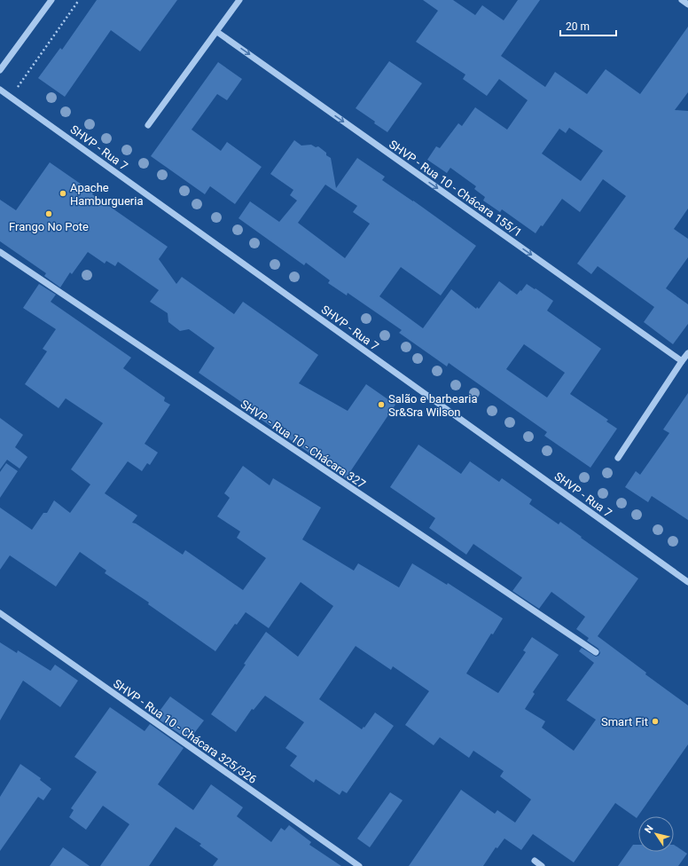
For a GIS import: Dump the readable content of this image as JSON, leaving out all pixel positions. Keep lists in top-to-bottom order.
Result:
{
  "streets": {
    "street": [
      "SHVP - Rua 7",
      "SHVP - Rua 10 - Chácara 155/1",
      "SHVP - Rua 10 - Chácara 327",
      "SHVP - Rua 10 - Chácara 325/326"
    ]
  },
  "one_way": ["SHVP - Rua 10 - Chácara 155/1"],
  "places": [
    "Apache Hamburgueria",
    "Frango No Pote",
    "Salão e barbearia Sr&Sra Wilson",
    "Smart Fit"
  ],
  "scale_bar": "20 m",
  "north": "top left"
}
